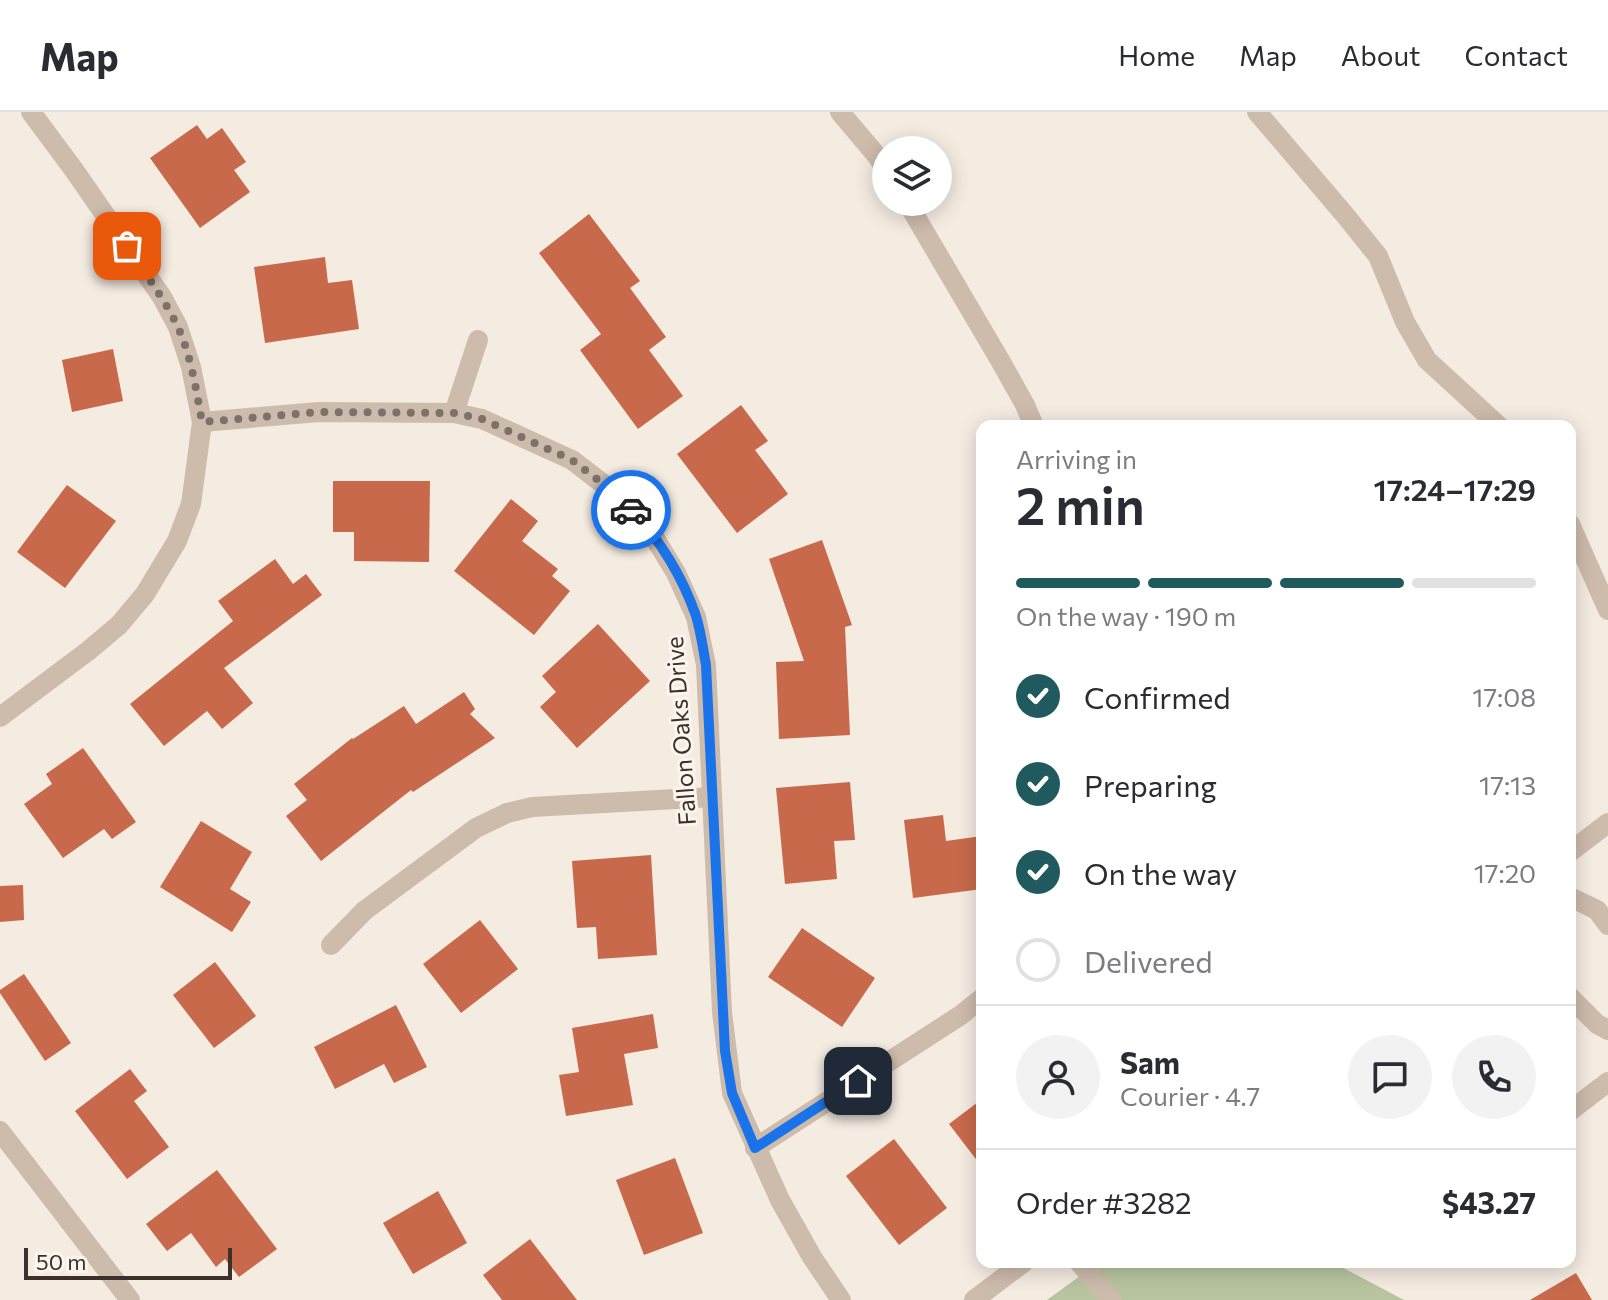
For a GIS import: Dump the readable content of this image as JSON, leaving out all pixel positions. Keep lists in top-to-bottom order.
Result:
{
  "streets": {
    "street": ["Fallon Oaks Drive"]
  },
  "scale_bar": "50 m",
  "page": {
    "header": "Map",
    "nav": [
      "Home",
      "Map",
      "About",
      "Contact"
    ],
    "heading": ["2 min", "Arriving in", "17:24–17:29"],
    "panel": [
      "Sam",
      "Courier · 4.7",
      "Order #3282",
      "$43.27"
    ],
    "bar": "On the way · 190 m",
    "list": [
      ["Confirmed", "17:08"],
      ["Preparing", "17:13"],
      ["On the way", "17:20"],
      "Delivered"
    ],
    "scale": "50 m"
  }
}
